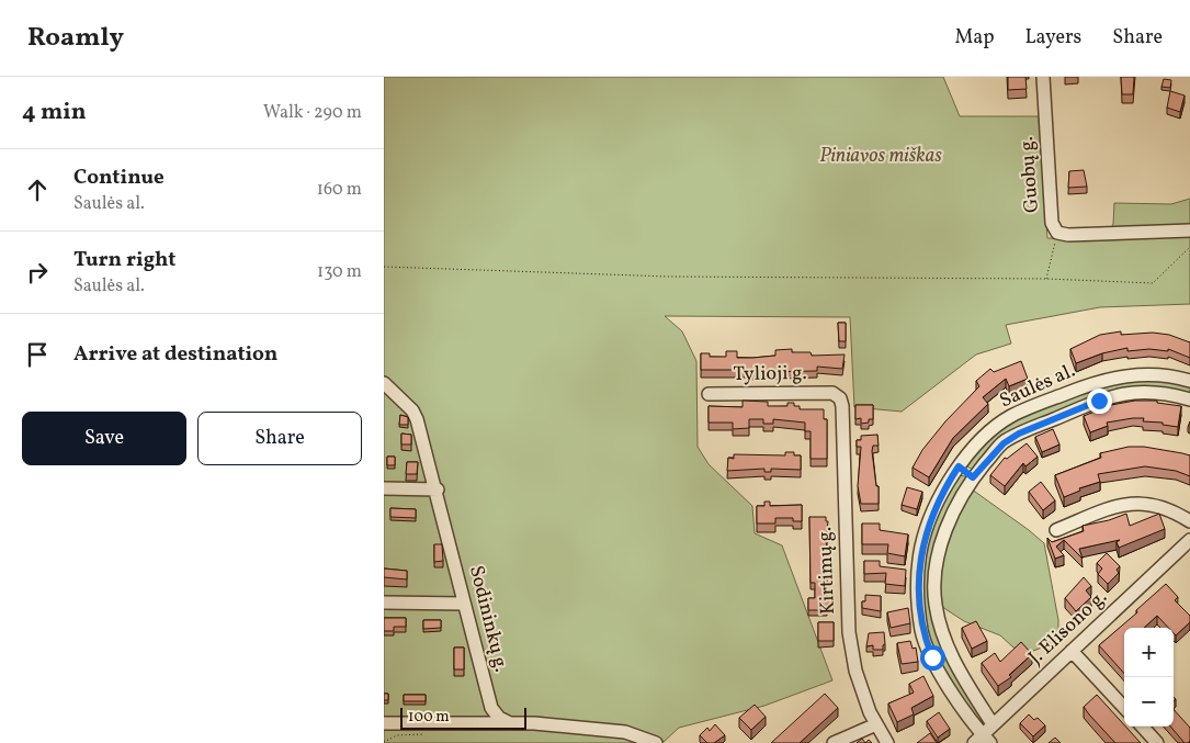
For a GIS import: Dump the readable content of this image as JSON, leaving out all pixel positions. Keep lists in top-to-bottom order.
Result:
{
  "streets": {
    "street": [
      "Guobų g.",
      "Tylioji g.",
      "Saulės al.",
      "Kirtimų g.",
      "Sodininkų g.",
      "J. Elisono g."
    ]
  },
  "crossings": [
    ["Tylioji g.", "Kirtimų g."],
    ["Saulės al.", "J. Elisono g."]
  ],
  "parks": ["Piniavos miškas"],
  "scale_bar": "100 m",
  "page": {
    "header": "Roamly",
    "nav": ["Map", "Layers", "Share"],
    "heading": ["4 min", "Walk · 290 m"],
    "list": [
      ["Continue", "Saulės al.", "160 m"],
      ["Turn right", "Saulės al.", "130 m"],
      "Arrive at destination"
    ],
    "buttons": ["Save", "Share"],
    "map_buttons": ["+", "−"],
    "scale": "100 m"
  }
}
